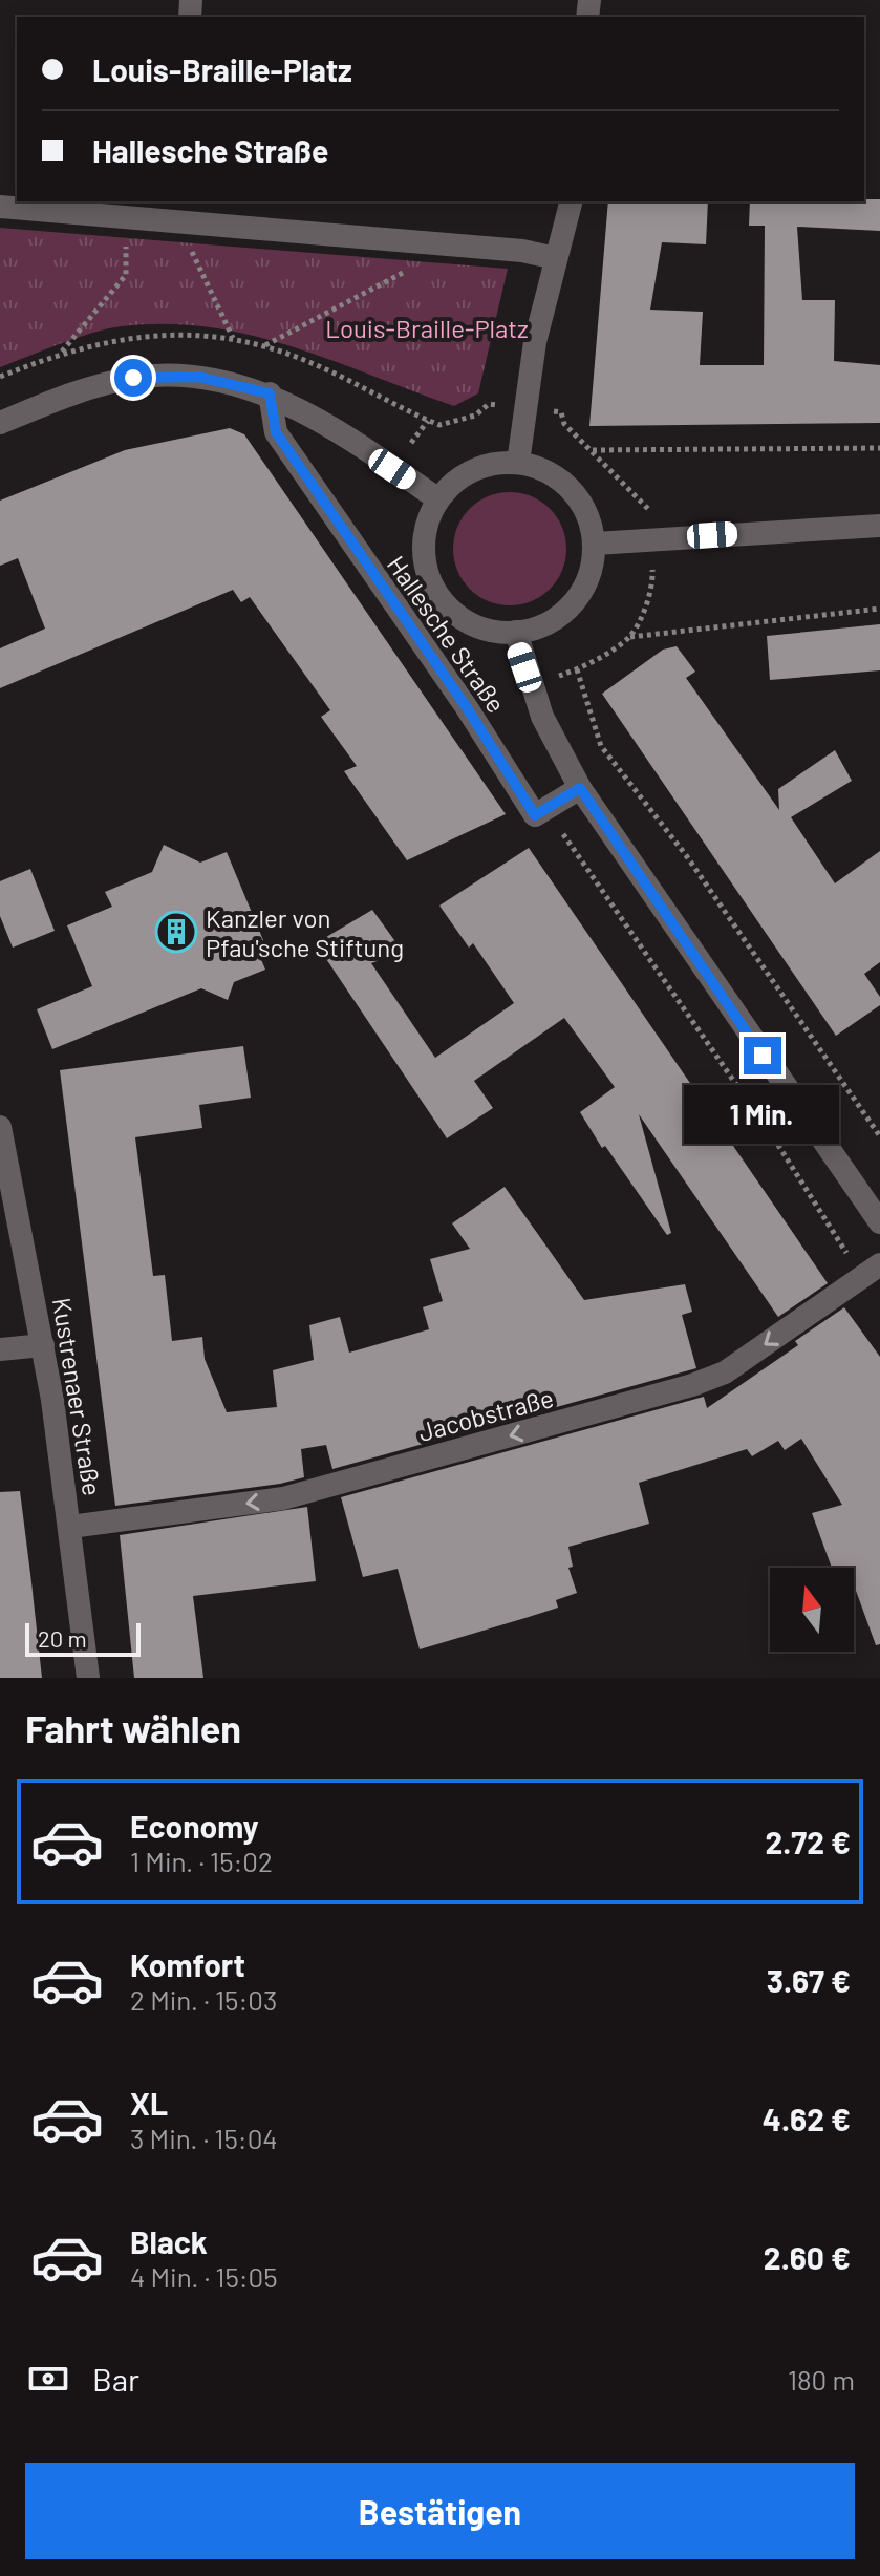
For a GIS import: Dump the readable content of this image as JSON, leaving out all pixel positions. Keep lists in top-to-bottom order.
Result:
{
  "streets": {
    "street": ["Hallesche Straße", "Kustrenaer Straße", "Jacobstraße"]
  },
  "crossings": [
    ["Kustrenaer Straße", "Jacobstraße"]
  ],
  "one_way": ["Jacobstraße"],
  "parks": ["Louis-Braille-Platz"],
  "places": {
    "building": ["Kanzler von Pfau'sche Stiftung"]
  },
  "scale_bar": "20 m",
  "north": "top",
  "page": {
    "banner": ["Louis-Braille-Platz", "Hallesche Straße"],
    "bubble": "1 Min.",
    "scale": "20 m",
    "heading": "Fahrt wählen",
    "list": [
      {
        "name": "Economy",
        "note": "1 Min. · 15:02",
        "value": "2.72 €"
      },
      {
        "name": "Komfort",
        "note": "2 Min. · 15:03",
        "value": "3.67 €"
      },
      {
        "name": "XL",
        "note": "3 Min. · 15:04",
        "value": "4.62 €"
      },
      {
        "name": "Black",
        "note": "4 Min. · 15:05",
        "value": "2.60 €"
      }
    ],
    "pay": ["Bar", "180 m"],
    "buttons": "Bestätigen"
  }
}
